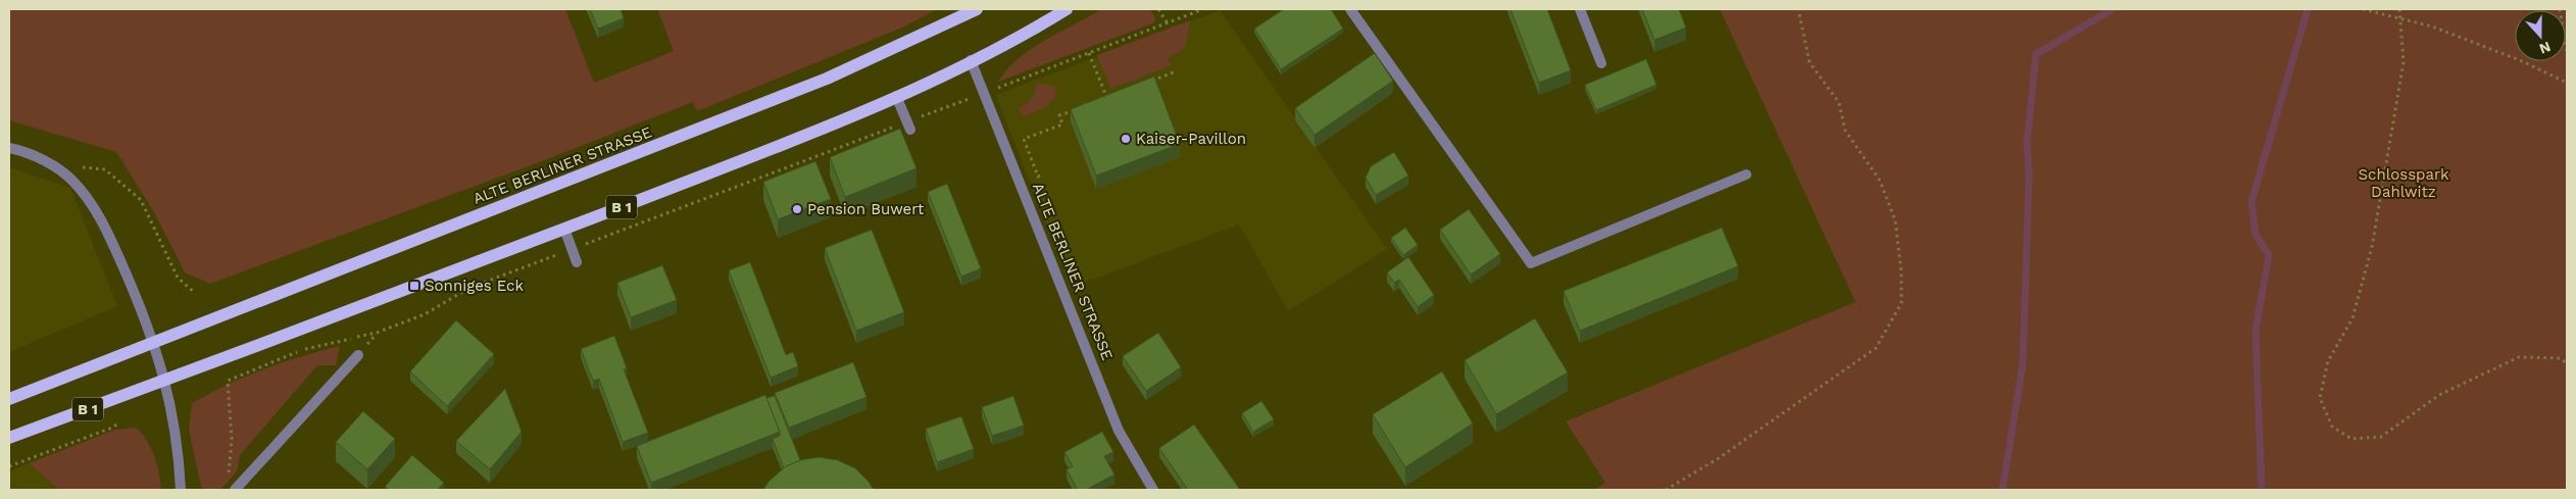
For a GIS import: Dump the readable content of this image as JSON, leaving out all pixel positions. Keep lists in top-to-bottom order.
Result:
{
  "streets": {
    "main road": ["ALTE BERLINER STRASSE", "B 1"]
  },
  "crossings": [
    ["ALTE BERLINER STRASSE", "B 1"]
  ],
  "parks": ["Schlosspark Dahlwitz"],
  "places": {
    "other": ["Kaiser-Pavillon", "Pension Buwert"],
    "transit": ["Sonniges Eck"]
  },
  "north": "bottom"
}
